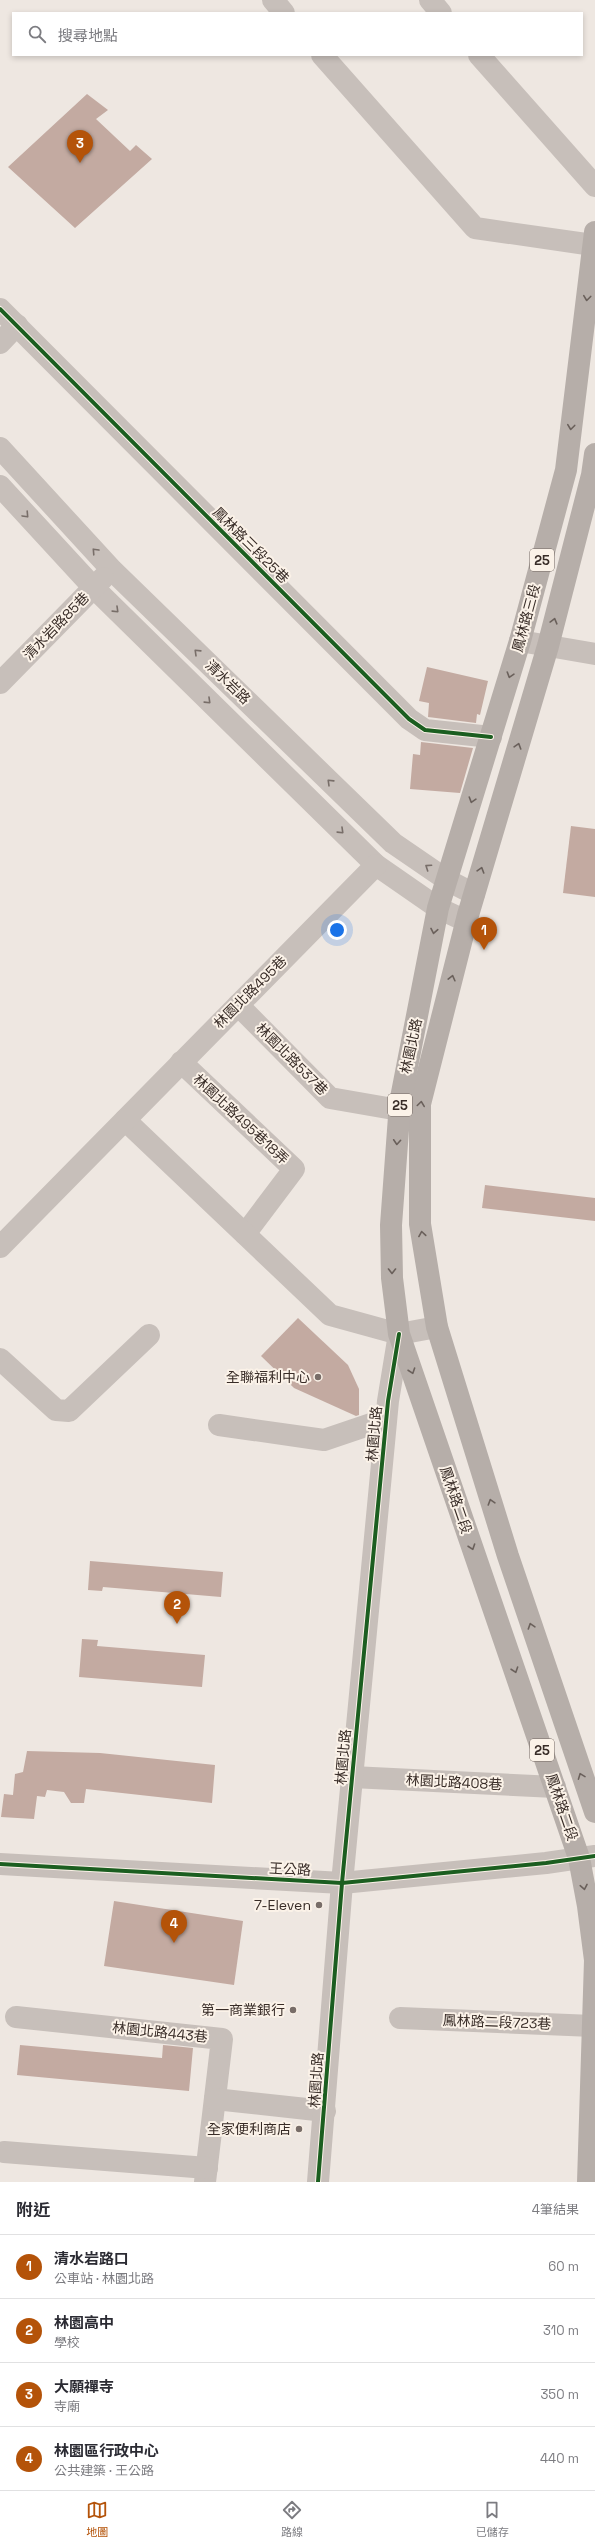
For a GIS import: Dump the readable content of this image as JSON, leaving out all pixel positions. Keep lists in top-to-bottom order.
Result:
{
  "streets": {
    "main road": [
      "25",
      "鳳林路三段",
      "林園北路",
      "鳳林路二段"
    ],
    "street": [
      "鳳林路三段25巷",
      "清水岩路85巷",
      "清水岩路",
      "林園北路495巷",
      "林園北路537巷",
      "林園北路495巷18弄",
      "林園北路408巷",
      "王公路",
      "鳳林路二段723巷",
      "林園北路443巷"
    ]
  },
  "crossings": [
    ["鳳林路三段25巷", "鳳林路三段"],
    ["鳳林路三段", "清水岩路"],
    ["鳳林路三段", "林園北路"],
    ["清水岩路85巷", "清水岩路"],
    ["清水岩路", "林園北路495巷"],
    ["清水岩路", "林園北路"],
    ["林園北路495巷", "林園北路537巷"],
    ["林園北路495巷", "林園北路495巷18弄"],
    ["林園北路", "林園北路537巷"],
    ["林園北路", "鳳林路二段"],
    ["林園北路", "林園北路408巷"],
    ["林園北路", "王公路"],
    ["鳳林路二段", "林園北路408巷"],
    ["鳳林路二段", "王公路"],
    ["鳳林路二段", "鳳林路二段723巷"]
  ],
  "places": [
    "全聯福利中心",
    "7-Eleven",
    "第一商業銀行",
    "全家便利商店"
  ],
  "page": {
    "search": "搜尋地點",
    "pins": [
      "3",
      "1",
      "2",
      "4"
    ],
    "heading": ["附近", "4筆結果"],
    "list": [
      {
        "mark": "1",
        "name": "清水岩路口",
        "note": "公車站 · 林園北路",
        "value": "60 m"
      },
      {
        "mark": "2",
        "name": "林園高中",
        "note": "學校",
        "value": "310 m"
      },
      {
        "mark": "3",
        "name": "大願禪寺",
        "note": "寺廟",
        "value": "350 m"
      },
      {
        "mark": "4",
        "name": "林園區行政中心",
        "note": "公共建築 · 王公路",
        "value": "440 m"
      }
    ],
    "nav": ["地圖", "路線", "已儲存"]
  }
}
